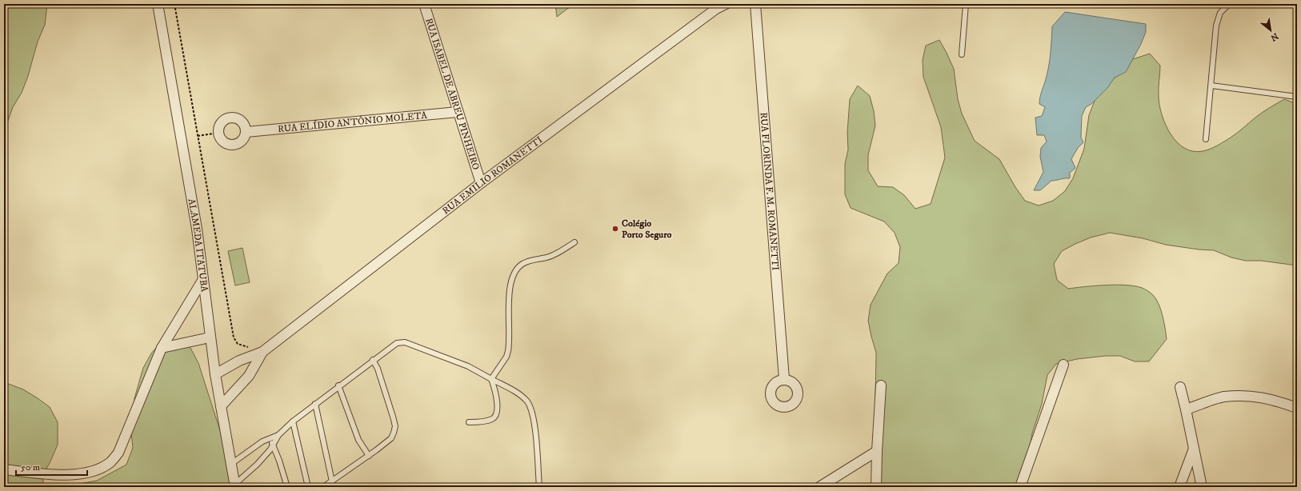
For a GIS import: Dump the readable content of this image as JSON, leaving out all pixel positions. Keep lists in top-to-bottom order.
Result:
{
  "streets": {
    "street": [
      "RUA ISABEL DE ABREU PINHEIRO",
      "RUA ELÍDIO ANTÔNIO MOLETA",
      "RUA EMILIO ROMANETTI",
      "RUA FLORINDA F. M. ROMANETTI",
      "ALAMEDA ITATUBA"
    ]
  },
  "crossings": [
    ["RUA ISABEL DE ABREU PINHEIRO", "RUA ELÍDIO ANTÔNIO MOLETA"],
    ["RUA ISABEL DE ABREU PINHEIRO", "RUA EMILIO ROMANETTI"],
    ["RUA EMILIO ROMANETTI", "ALAMEDA ITATUBA"]
  ],
  "places": ["Colégio Porto Seguro"],
  "scale_bar": "50 m",
  "north": "bottom right"
}
